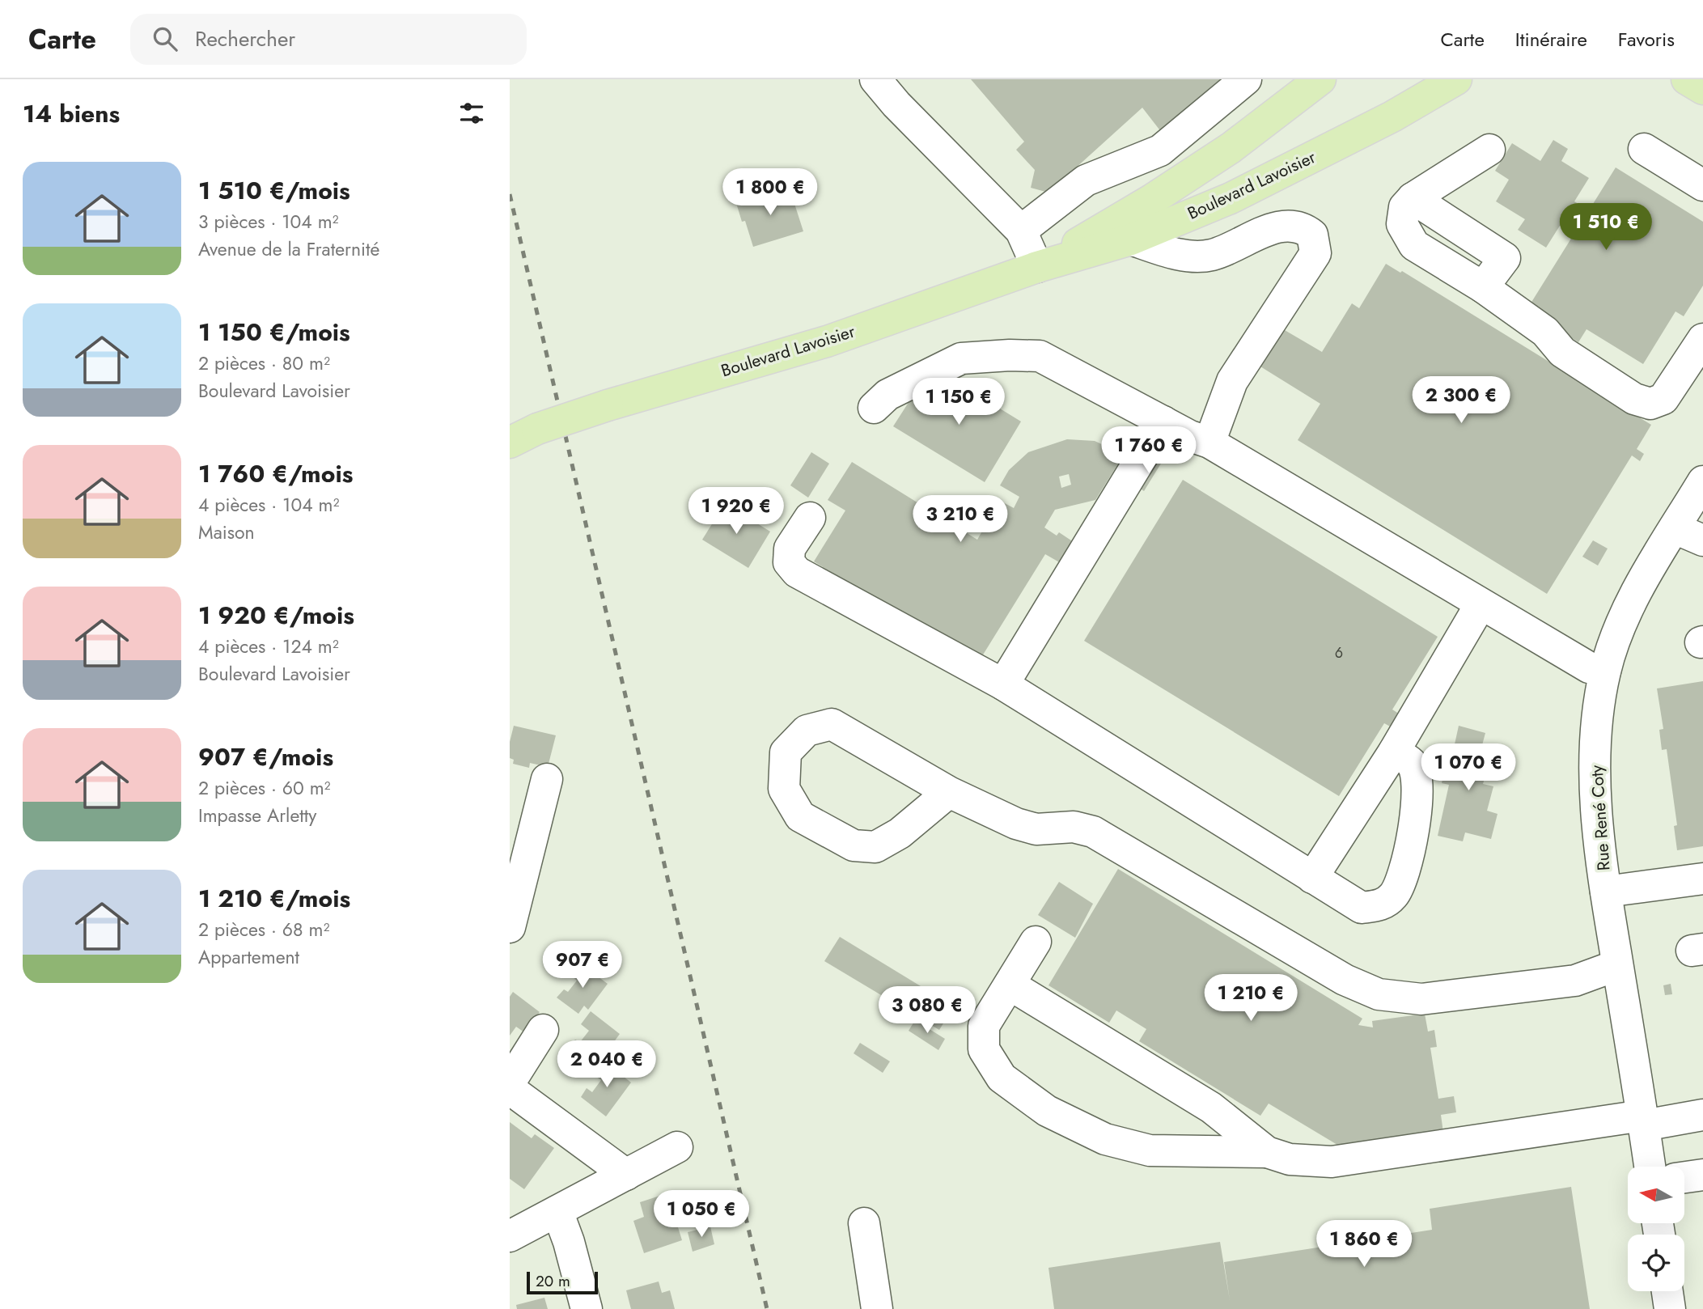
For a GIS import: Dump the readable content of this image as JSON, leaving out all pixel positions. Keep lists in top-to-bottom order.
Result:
{
  "streets": {
    "main road": ["Boulevard Lavoisier"],
    "street": ["Rue René Coty"]
  },
  "house_numbers": ["6"],
  "scale_bar": "20 m",
  "north": "left",
  "page": {
    "header": "Carte",
    "search": "Rechercher",
    "nav": ["Carte", "Itinéraire", "Favoris"],
    "heading": "14 biens",
    "list": [
      {
        "name": "1 510 €/mois",
        "note": "3 pièces · 104 m² · Avenue de la Fraternité"
      },
      {
        "name": "1 150 €/mois",
        "note": "2 pièces · 80 m² · Boulevard Lavoisier"
      },
      {
        "name": "1 760 €/mois",
        "note": "4 pièces · 104 m² · Maison"
      },
      {
        "name": "1 920 €/mois",
        "note": "4 pièces · 124 m² · Boulevard Lavoisier"
      },
      {
        "name": "907 €/mois",
        "note": "2 pièces · 60 m² · Impasse Arletty"
      },
      {
        "name": "1 210 €/mois",
        "note": "2 pièces · 68 m² · Appartement"
      }
    ],
    "price": [
      "1 800 €",
      "1 510 €",
      "2 300 €",
      "1 150 €",
      "1 760 €",
      "1 920 €",
      "3 210 €",
      "1 070 €",
      "907 €",
      "1 210 €",
      "3 080 €",
      "2 040 €",
      "1 050 €",
      "1 860 €"
    ],
    "scale": "20 m"
  }
}
